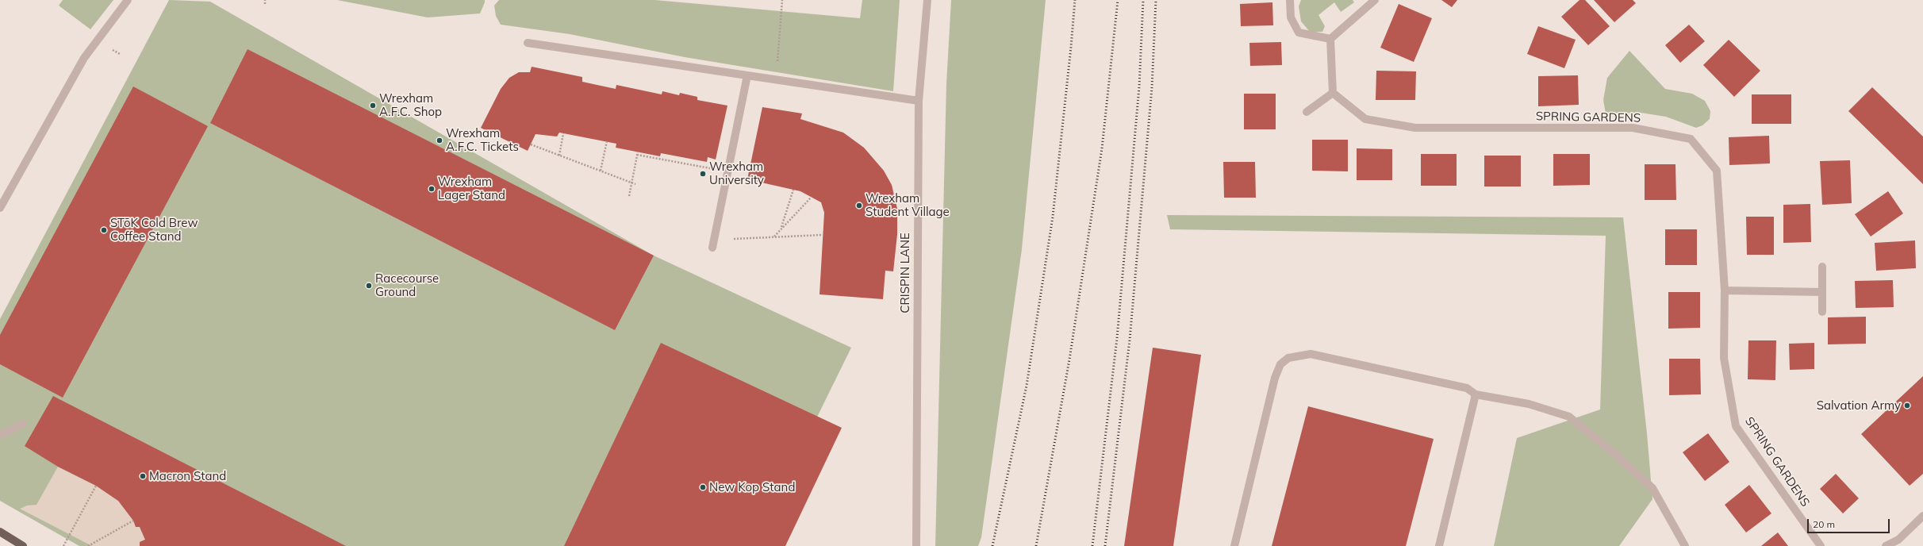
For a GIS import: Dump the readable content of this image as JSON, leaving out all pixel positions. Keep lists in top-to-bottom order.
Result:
{
  "streets": {
    "street": ["SPRING GARDENS", "CRISPIN LANE"]
  },
  "places": [
    "Wrexham A.F.C. Shop",
    "Wrexham A.F.C. Tickets",
    "Wrexham University",
    "Wrexham Lager Stand",
    "Wrexham Student Village",
    "STōK Cold Brew Coffee Stand",
    "Racecourse Ground",
    "Salvation Army",
    "Macron Stand",
    "New Kop Stand"
  ],
  "scale_bar": "20 m"
}
